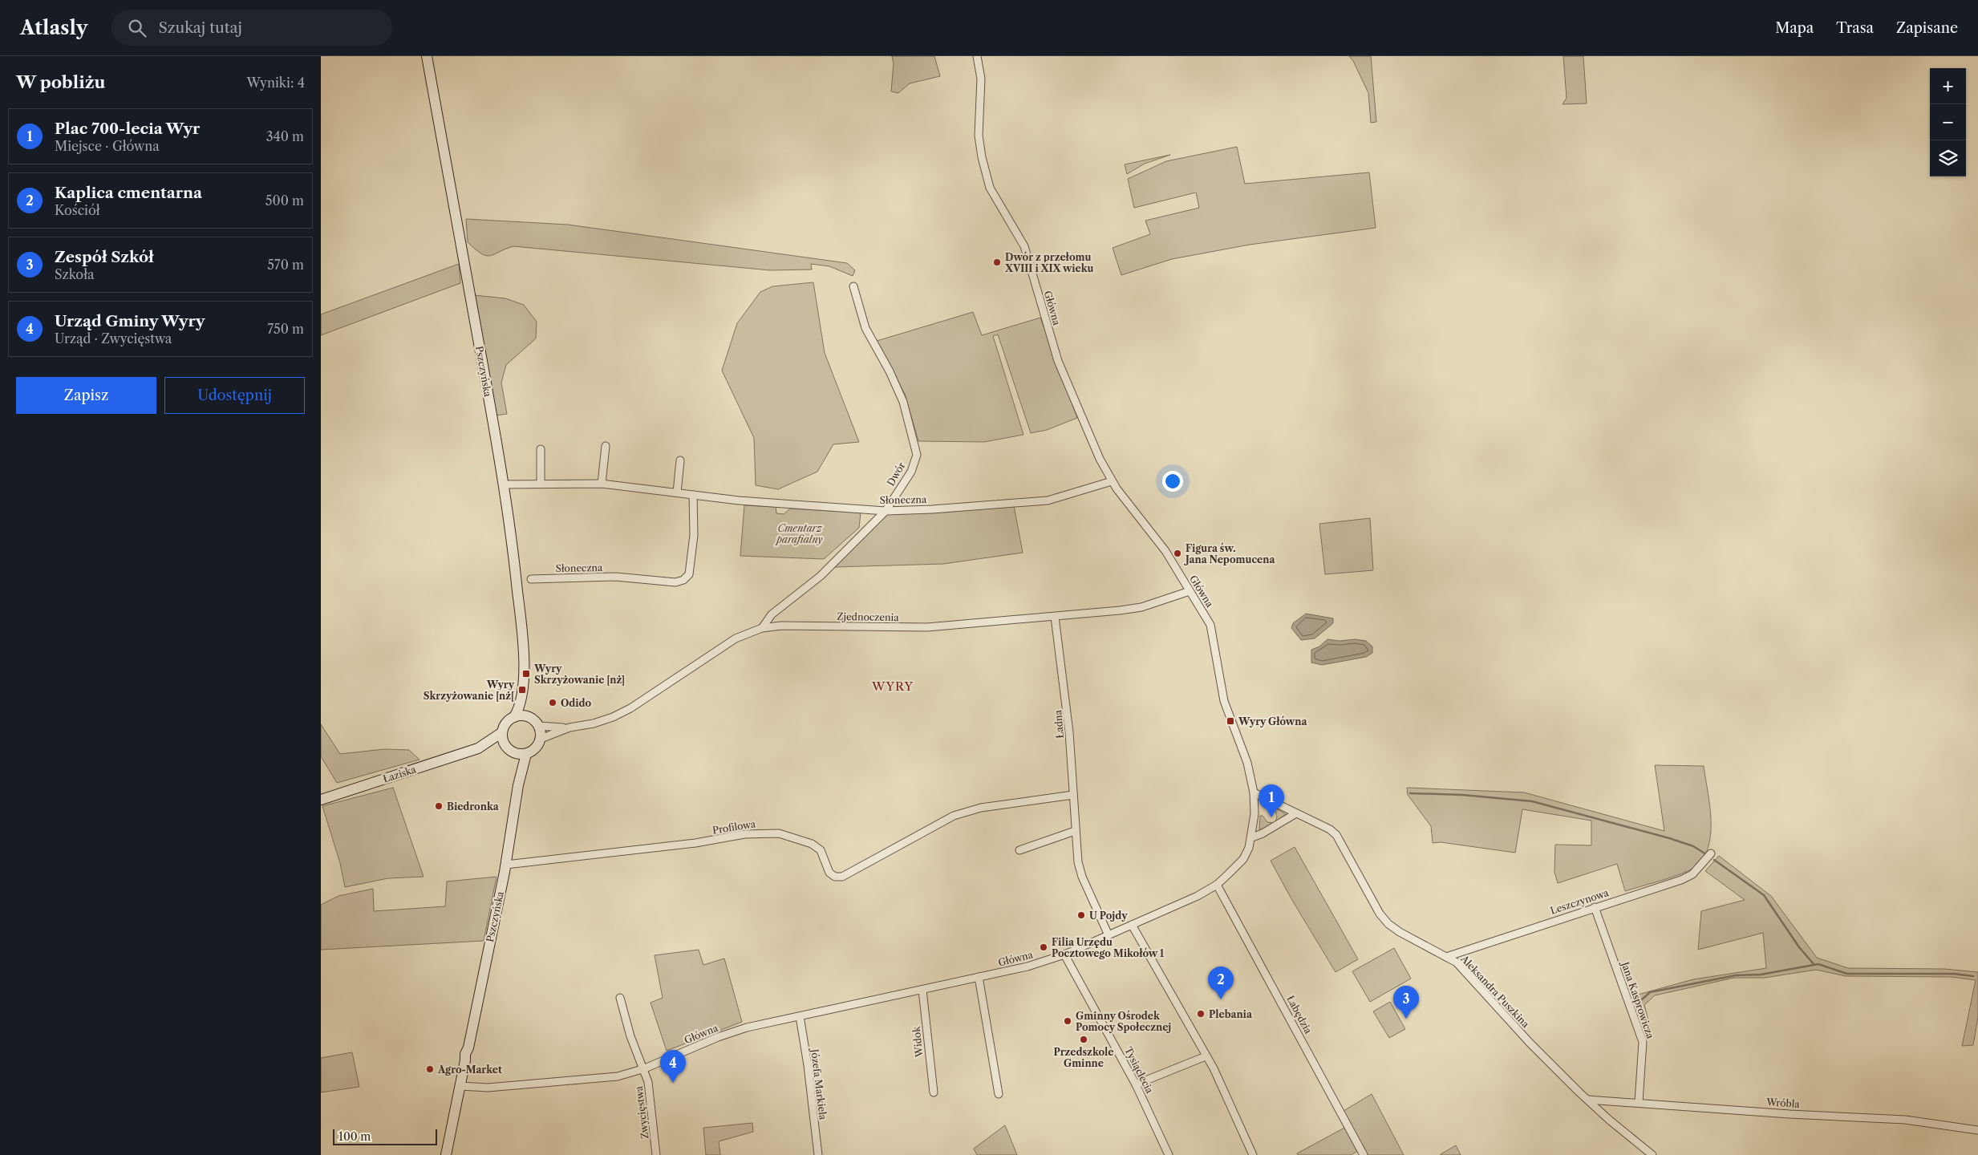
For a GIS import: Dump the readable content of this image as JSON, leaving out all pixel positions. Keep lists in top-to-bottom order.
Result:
{
  "streets": {
    "main road": ["Pszczyńska", "Łaziska"],
    "street": [
      "Główna",
      "Dwór",
      "Słoneczna",
      "Zjednoczenia",
      "Ładna",
      "Profilowa",
      "Leszczynowa",
      "Aleksandra Puszkina",
      "Jana Kasprowicza",
      "Łabędzia",
      "Widok",
      "Tysiąclecia",
      "Józefa Markiela",
      "Wróbla",
      "Zwycięstwa"
    ]
  },
  "crossings": [
    ["Główna", "Pszczyńska"],
    ["Główna", "Słoneczna"],
    ["Główna", "Zjednoczenia"],
    ["Główna", "Ładna"],
    ["Główna", "Aleksandra Puszkina"],
    ["Główna", "Łabędzia"],
    ["Główna", "Widok"],
    ["Główna", "Tysiąclecia"],
    ["Główna", "Józefa Markiela"],
    ["Główna", "Zwycięstwa"],
    ["Pszczyńska", "Słoneczna"],
    ["Pszczyńska", "Zjednoczenia"],
    ["Pszczyńska", "Łaziska"],
    ["Pszczyńska", "Profilowa"],
    ["Dwór", "Słoneczna"],
    ["Dwór", "Zjednoczenia"],
    ["Zjednoczenia", "Ładna"],
    ["Zjednoczenia", "Łaziska"],
    ["Ładna", "Profilowa"],
    ["Leszczynowa", "Aleksandra Puszkina"],
    ["Leszczynowa", "Jana Kasprowicza"],
    ["Aleksandra Puszkina", "Wróbla"],
    ["Jana Kasprowicza", "Wróbla"]
  ],
  "districts": ["WYRY"],
  "parks": ["Cmentarz parafialny"],
  "places": {
    "other": [
      "Dwór z przełomu XVIII i XIX wieku",
      "Figura św. Jana Nepomucena",
      "Odido",
      "Biedronka",
      "U Pojdy",
      "Filia Urzędu Pocztowego Mikołów 1",
      "Plebania",
      "Gminny Ośrodek Pomocy Społecznej",
      "Przedszkole Gminne",
      "Agro-Market"
    ],
    "transit": ["Wyry Skrzyżowanie [nż]", "Wyry Skrzyżowanie [nż[", "Wyry Główna"]
  },
  "scale_bar": "100 m",
  "page": {
    "header": "Atlasly",
    "search": "Szukaj tutaj",
    "nav": ["Mapa", "Trasa", "Zapisane"],
    "heading": ["W pobliżu", "Wyniki: 4"],
    "map_buttons": ["+", "−"],
    "list": [
      {
        "mark": "1",
        "name": "Plac 700-lecia Wyr",
        "note": "Miejsce · Główna",
        "value": "340 m"
      },
      {
        "mark": "2",
        "name": "Kaplica cmentarna",
        "note": "Kościół",
        "value": "500 m"
      },
      {
        "mark": "3",
        "name": "Zespół Szkół",
        "note": "Szkoła",
        "value": "570 m"
      },
      {
        "mark": "4",
        "name": "Urząd Gminy Wyry",
        "note": "Urząd · Zwycięstwa",
        "value": "750 m"
      }
    ],
    "buttons": ["Zapisz", "Udostępnij"],
    "pins": [
      "1",
      "2",
      "3",
      "4"
    ],
    "scale": "100 m"
  }
}
